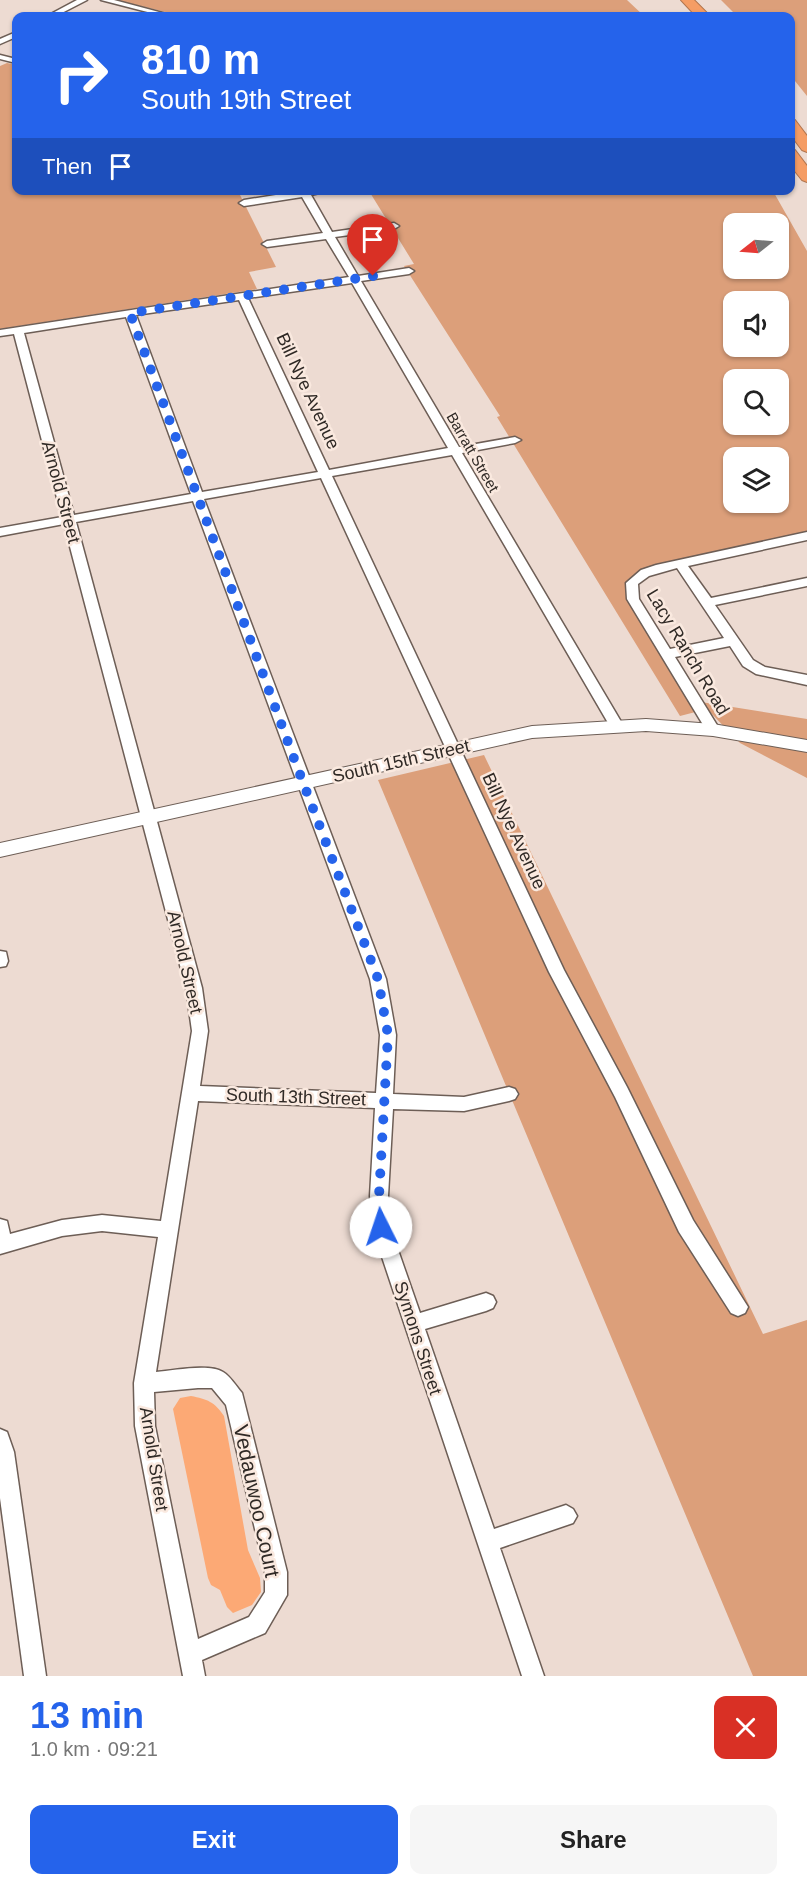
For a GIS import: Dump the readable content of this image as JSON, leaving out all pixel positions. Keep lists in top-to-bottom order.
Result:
{
  "streets": {
    "main road": ["South 15th Street"],
    "street": [
      "Bill Nye Avenue",
      "Barratt Street",
      "Arnold Street",
      "Lacy Ranch Road",
      "South 13th Street",
      "Symons Street",
      "Vedauwoo Court"
    ]
  },
  "crossings": [
    ["Bill Nye Avenue", "South 15th Street"],
    ["Barratt Street", "South 15th Street"],
    ["Arnold Street", "South 15th Street"],
    ["Arnold Street", "South 13th Street"],
    ["Arnold Street", "Vedauwoo Court"],
    ["Lacy Ranch Road", "South 15th Street"],
    ["South 15th Street", "Symons Street"],
    ["South 13th Street", "Symons Street"]
  ],
  "north": "left",
  "page": {
    "turn": ["810 m", "South 19th Street"],
    "then": "Then",
    "heading": ["13 min", "1.0 km · 09:21"],
    "buttons": ["Exit", "Share"]
  }
}
